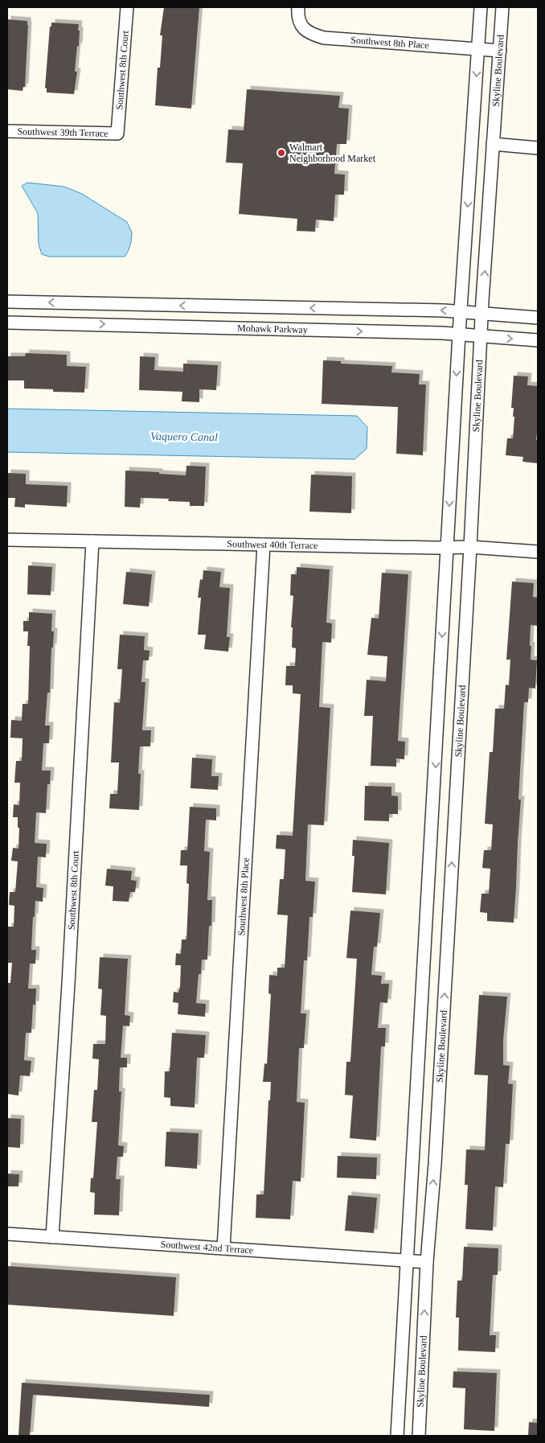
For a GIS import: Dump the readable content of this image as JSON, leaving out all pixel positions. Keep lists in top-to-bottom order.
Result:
{
  "streets": {
    "street": [
      "Southwest 8th Place",
      "Southwest 8th Court",
      "Skyline Boulevard",
      "Southwest 39th Terrace",
      "Mohawk Parkway",
      "Southwest 40th Terrace",
      "Southwest 42nd Terrace"
    ]
  },
  "crossings": [
    ["Southwest 8th Place", "Skyline Boulevard"],
    ["Southwest 8th Place", "Southwest 40th Terrace"],
    ["Southwest 8th Place", "Southwest 42nd Terrace"],
    ["Southwest 8th Court", "Southwest 39th Terrace"],
    ["Southwest 8th Court", "Southwest 40th Terrace"],
    ["Southwest 8th Court", "Southwest 42nd Terrace"],
    ["Skyline Boulevard", "Mohawk Parkway"],
    ["Skyline Boulevard", "Southwest 40th Terrace"],
    ["Skyline Boulevard", "Southwest 42nd Terrace"]
  ],
  "water": ["Vaquero Canal"],
  "places": ["Walmart Neighborhood Market"]
}
